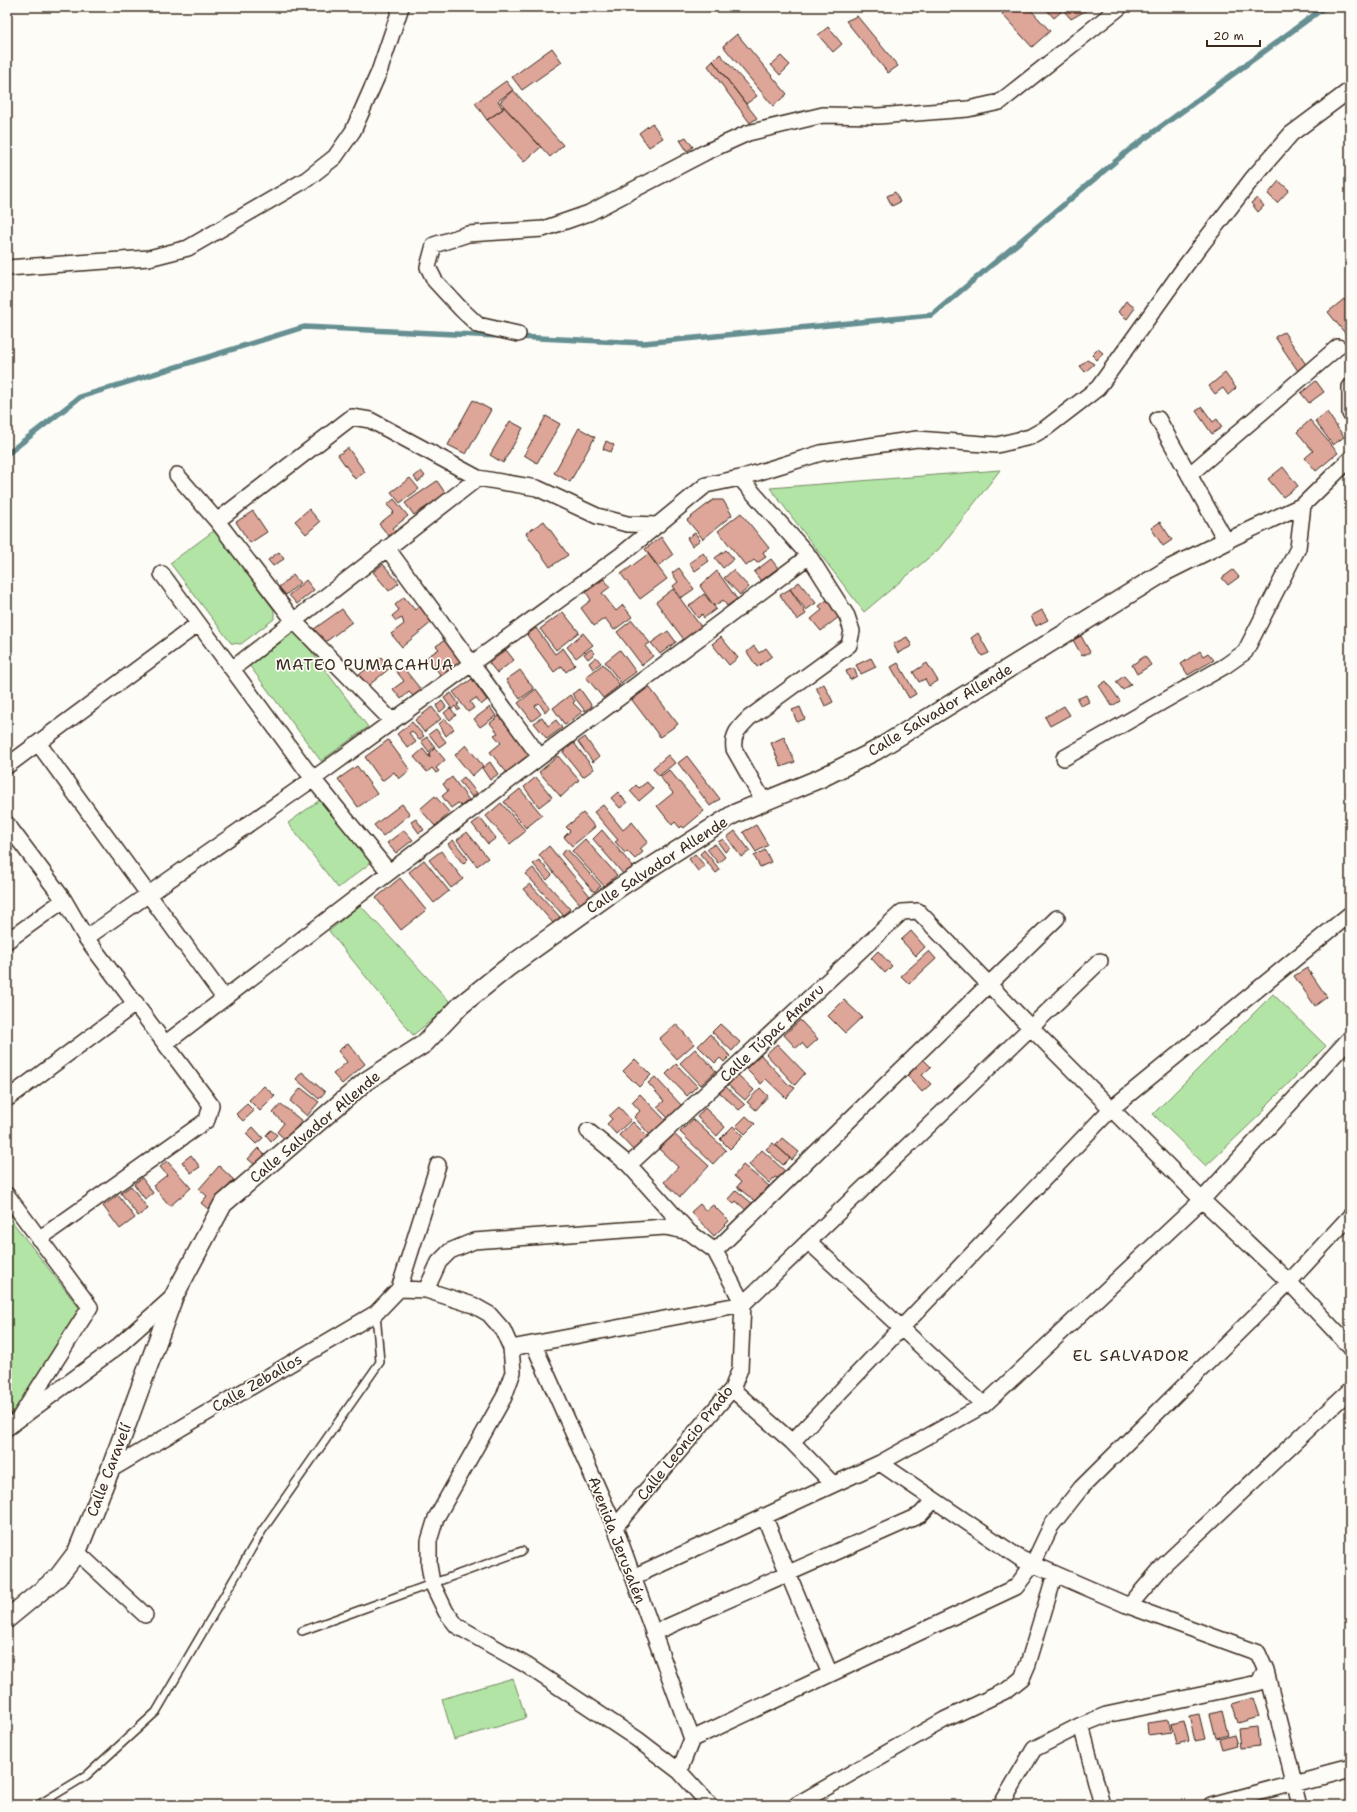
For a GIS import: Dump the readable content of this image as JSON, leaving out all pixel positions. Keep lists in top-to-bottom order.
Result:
{
  "streets": {
    "street": [
      "Calle Salvador Allende",
      "Calle Túpac Amaru",
      "Calle Zeballos",
      "Calle Leoncio Prado",
      "Calle Caravelí",
      "Avenida Jerusalén"
    ]
  },
  "crossings": [
    ["Calle Salvador Allende", "Calle Caravelí"],
    ["Calle Zeballos", "Calle Caravelí"],
    ["Calle Leoncio Prado", "Avenida Jerusalén"]
  ],
  "districts": ["MATEO PUMACAHUA", "EL SALVADOR"],
  "scale_bar": "20 m"
}
